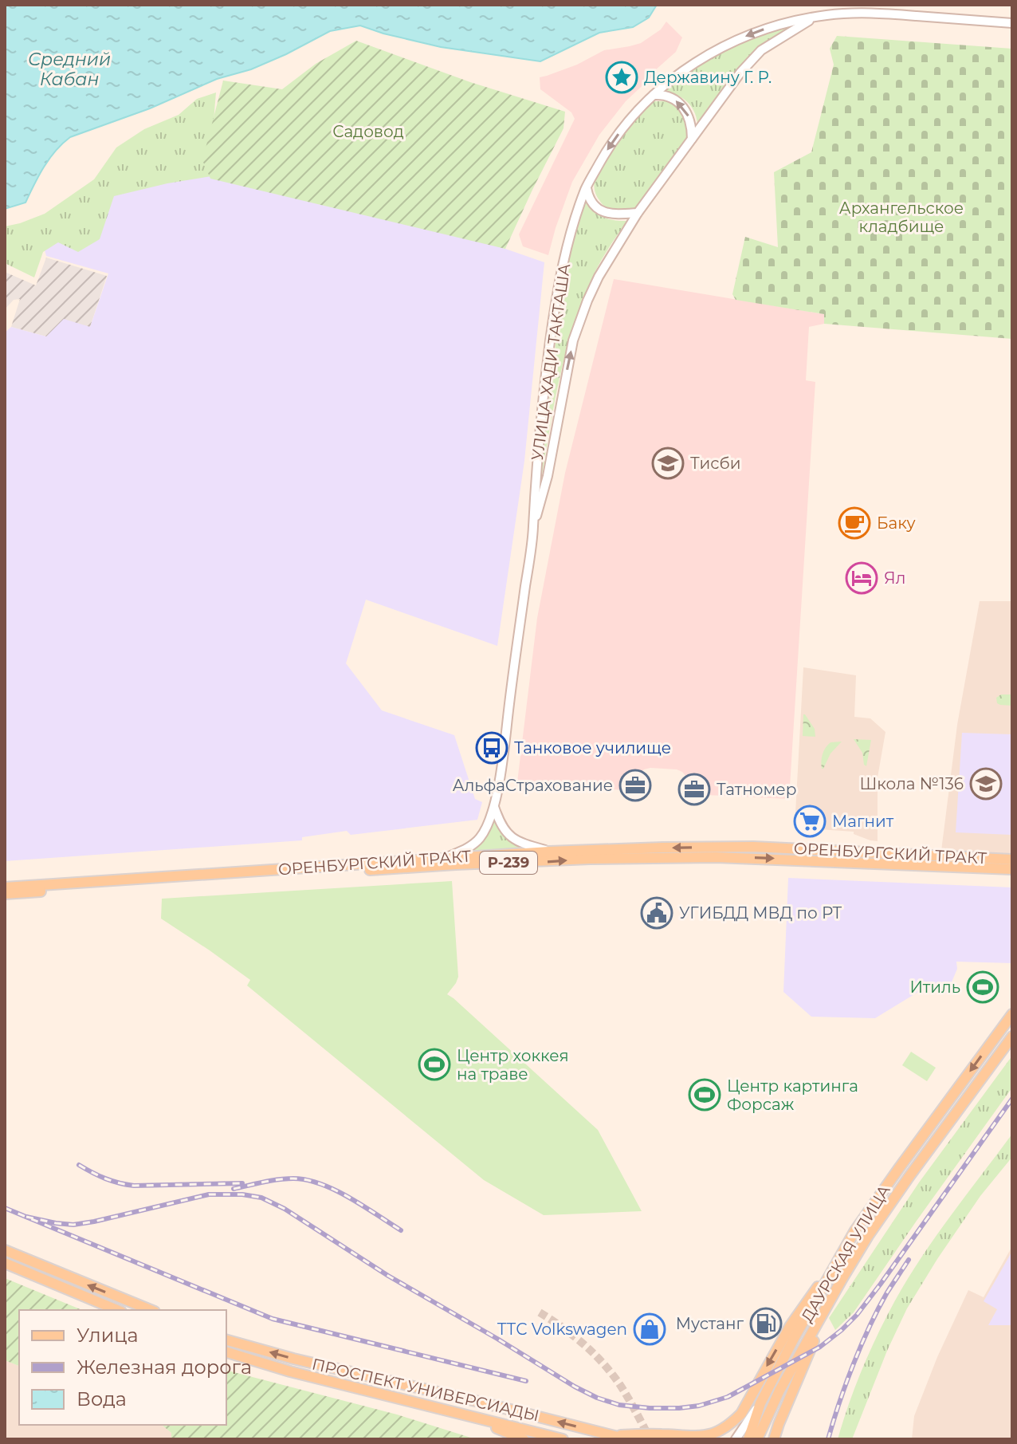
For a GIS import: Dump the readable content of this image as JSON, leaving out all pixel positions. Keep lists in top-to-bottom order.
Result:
{
  "streets": {
    "main road": [
      "ОРЕНБУРГСКИЙ ТРАКТ",
      "Р-239",
      "ДАУРСКАЯ УЛИЦА",
      "ПРОСПЕКТ УНИВЕРСИАДЫ"
    ],
    "street": ["УЛИЦА ХАДИ ТАКТАША"]
  },
  "crossings": [
    ["УЛИЦА ХАДИ ТАКТАША", "ОРЕНБУРГСКИЙ ТРАКТ"]
  ],
  "water": ["Средний Кабан"],
  "parks": ["Садовод", "Архангельское кладбище"],
  "places": {
    "place": ["Державину Г. Р."],
    "school or university": ["Тисби", "Школа №136"],
    "cafe": ["Баку"],
    "hotel": ["Ял"],
    "bus stop": ["Танковое училище"],
    "office": ["АльфаСтрахование", "Татномер"],
    "supermarket": ["Магнит"],
    "public building": ["УГИБДД МВД по РТ"],
    "sports": ["Итиль", "Центр хоккея на траве", "Центр картинга Форсаж"],
    "fuel station": ["Мустанг"],
    "shop": ["ТТС Volkswagen"]
  },
  "legend": ["Улица", "Железная дорога", "Вода"]
}
